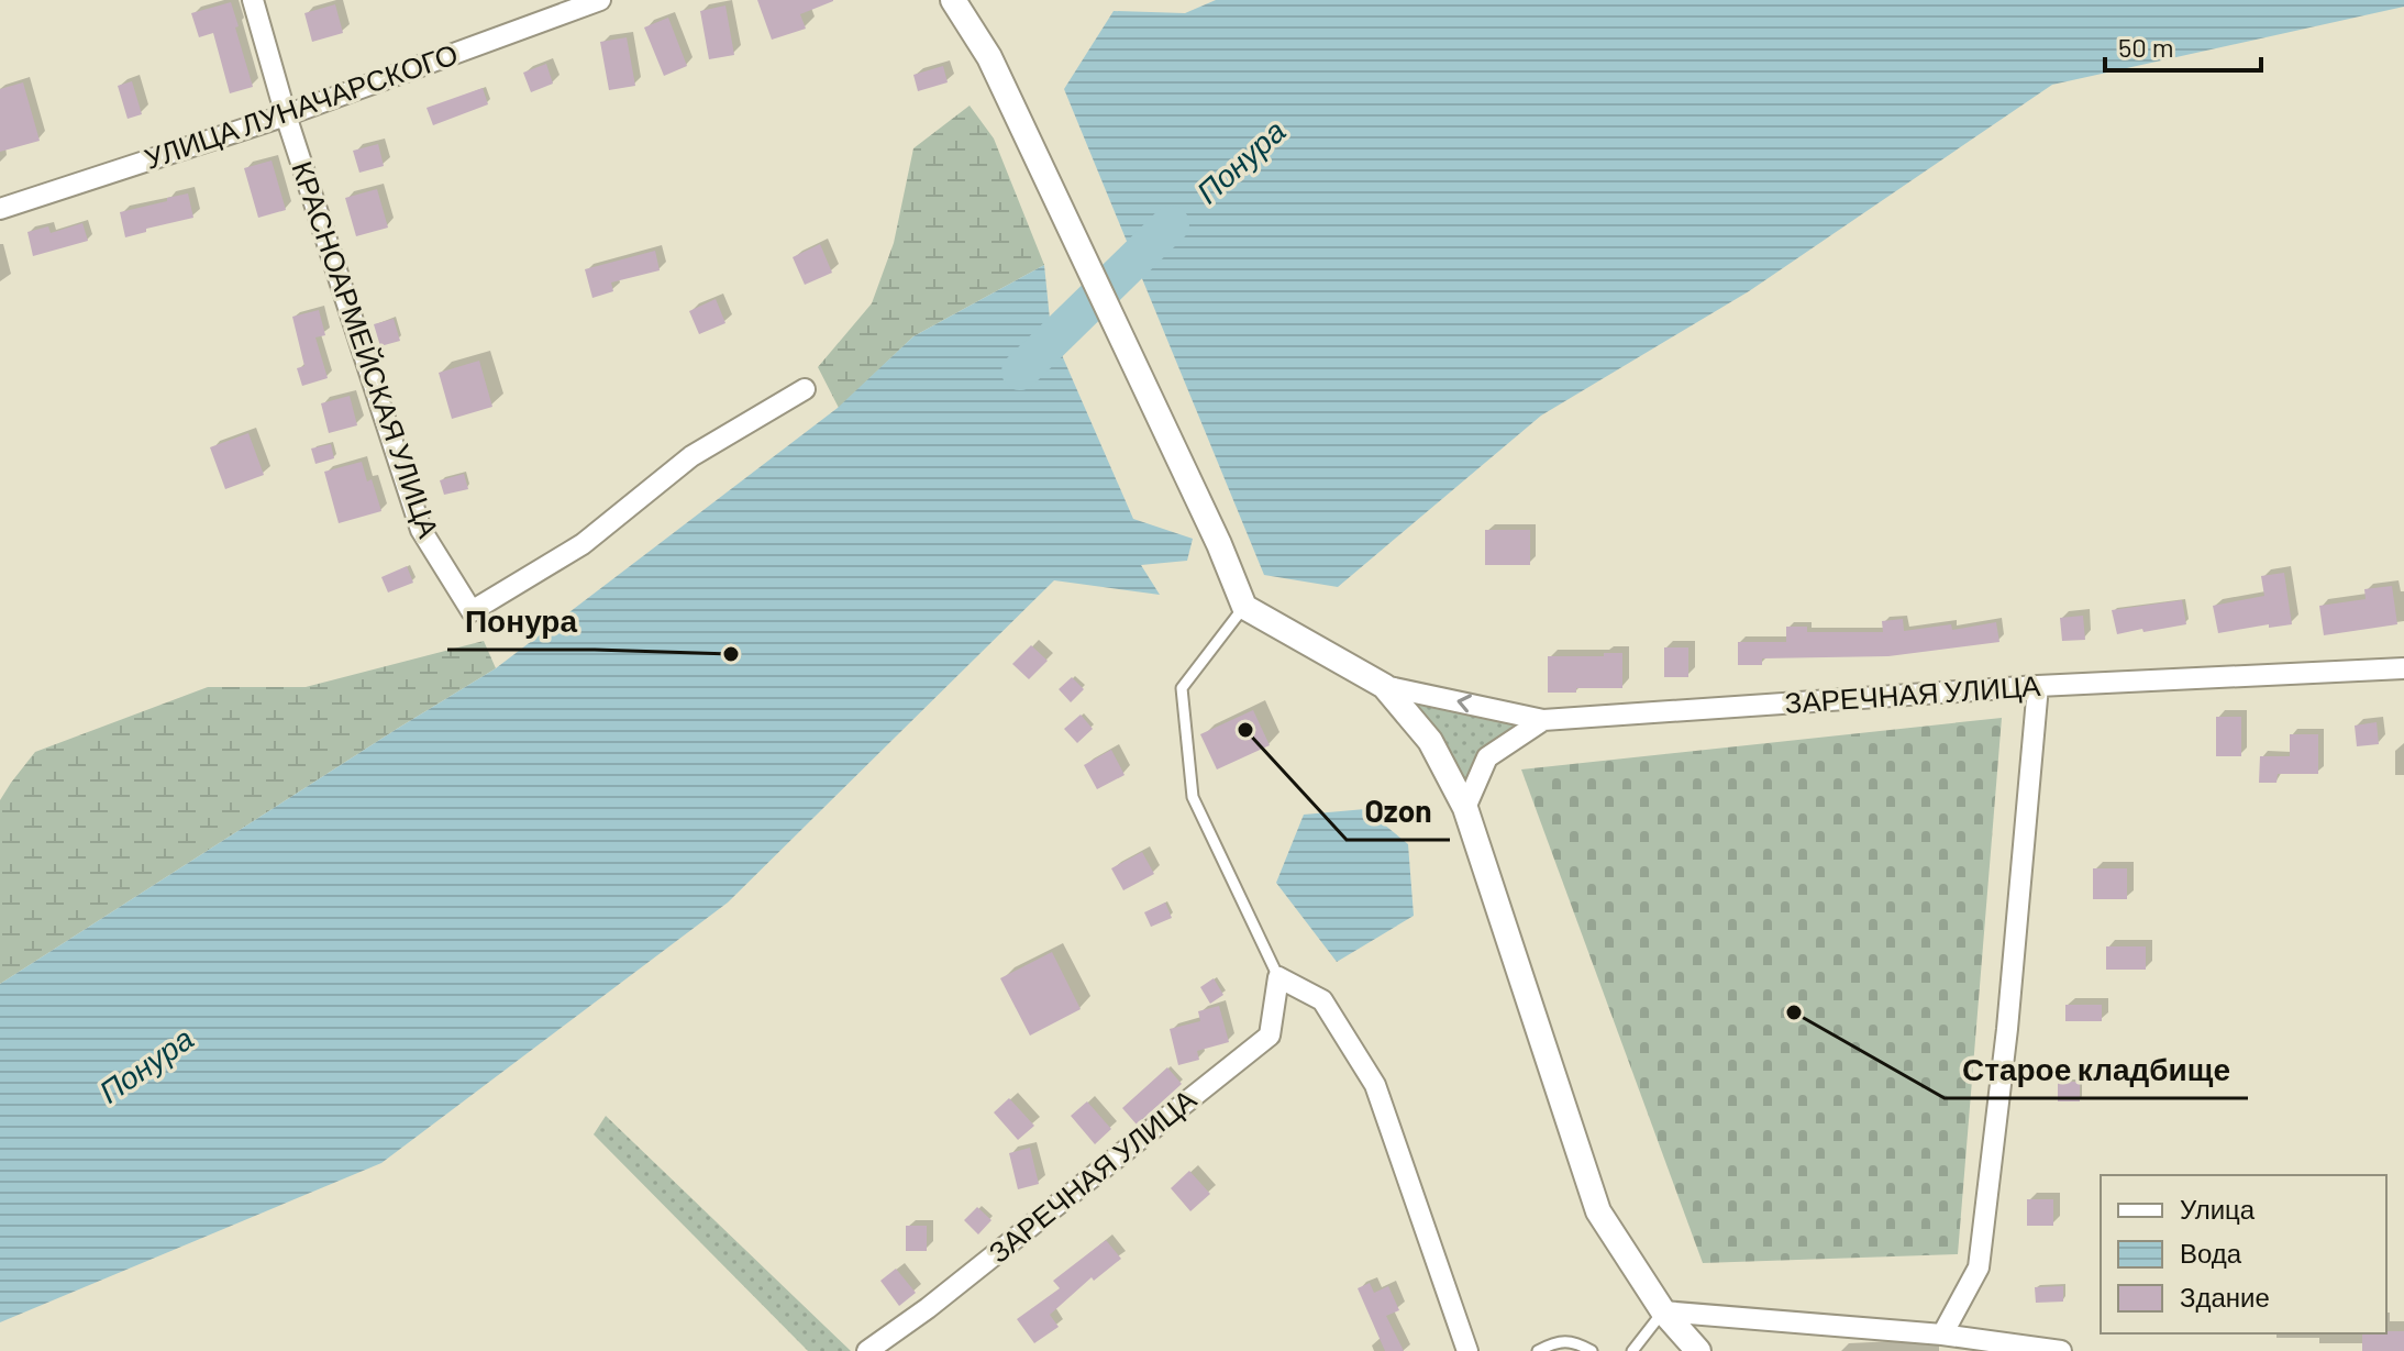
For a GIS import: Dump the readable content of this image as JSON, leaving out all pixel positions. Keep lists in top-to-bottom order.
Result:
{
  "streets": {
    "street": ["УЛИЦА ЛУНАЧАРСКОГО", "КРАСНОАРМЕЙСКАЯ УЛИЦА", "ЗАРЕЧНАЯ УЛИЦА"]
  },
  "crossings": [
    ["УЛИЦА ЛУНАЧАРСКОГО", "КРАСНОАРМЕЙСКАЯ УЛИЦА"]
  ],
  "water": ["Понура"],
  "places": ["Понура", "Ozon", "Старое кладбище"],
  "legend": ["Улица", "Вода", "Здание"],
  "scale_bar": "50 m"
}
